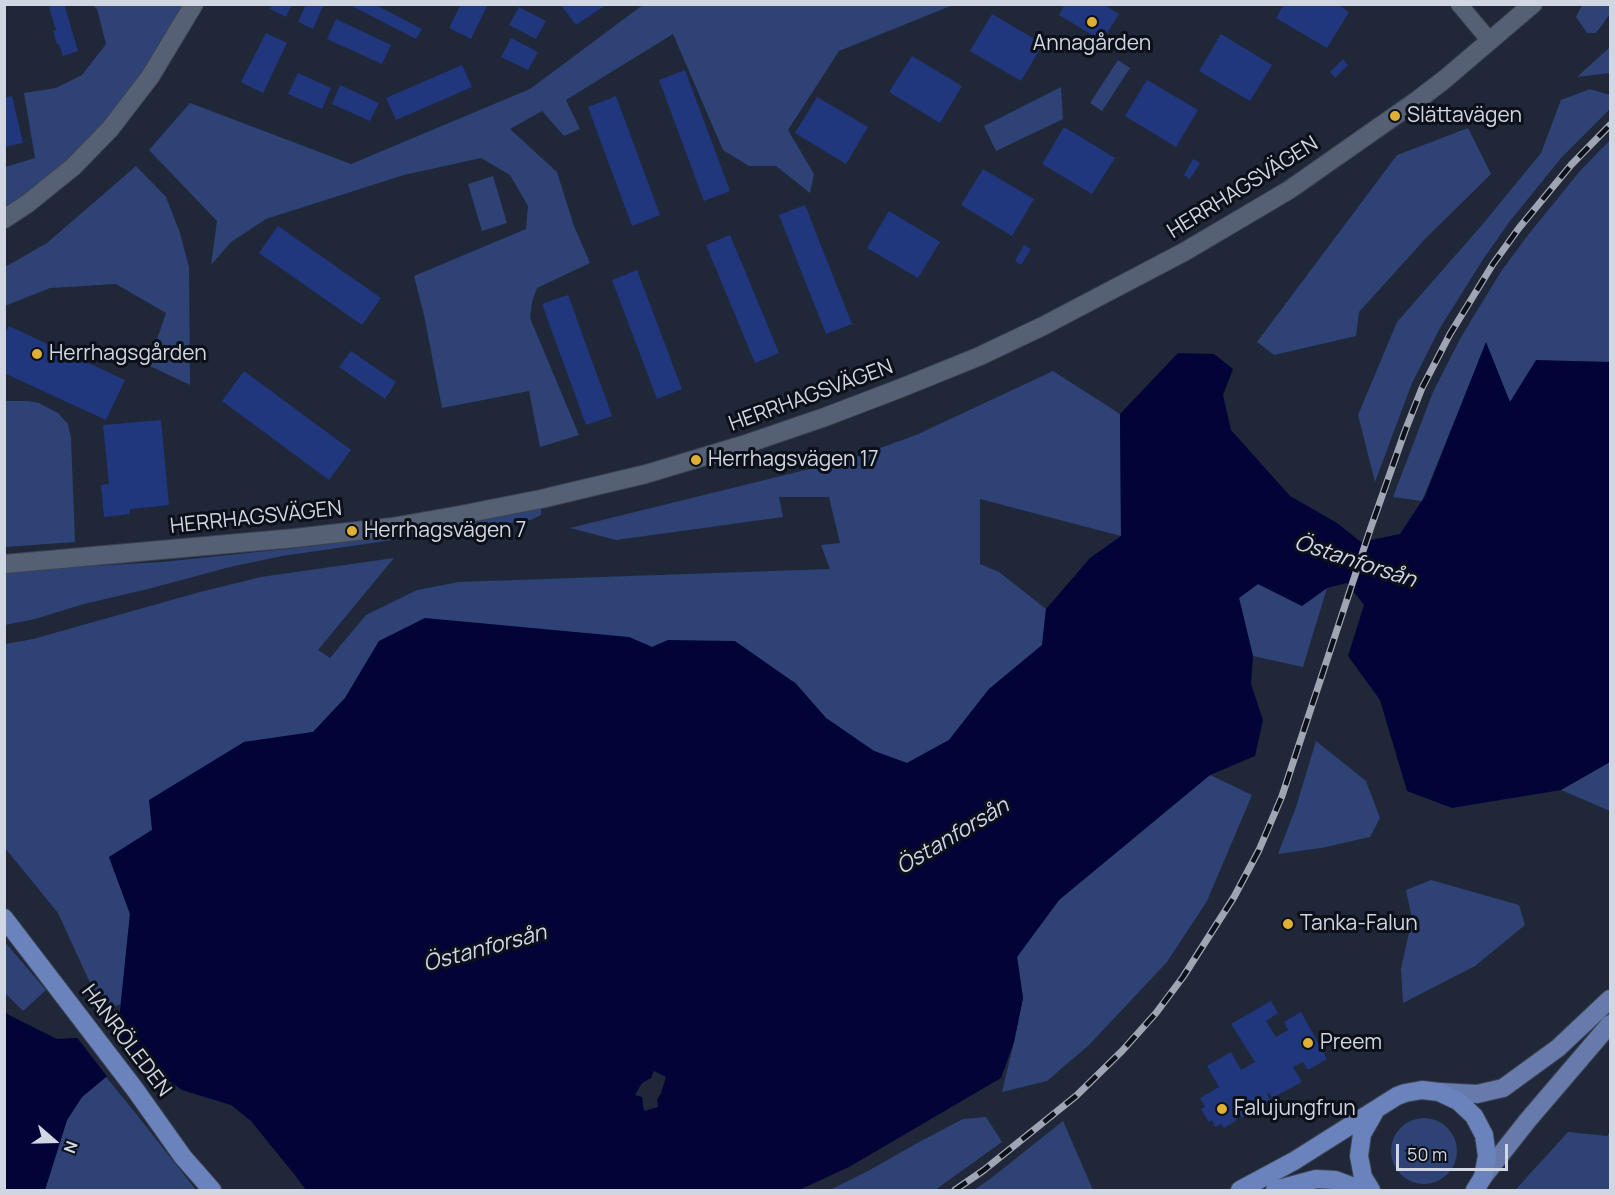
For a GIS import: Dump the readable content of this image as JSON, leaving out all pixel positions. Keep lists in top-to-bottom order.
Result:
{
  "streets": {
    "highway": ["HANRÖLEDEN"],
    "street": ["HERRHAGSVÄGEN"]
  },
  "water": ["Östanforsån"],
  "places": [
    "Annagården",
    "Slättavägen",
    "Herrhagsgården",
    "Herrhagsvägen 17",
    "Herrhagsvägen 7",
    "Tanka-Falun",
    "Preem",
    "Falujungfrun"
  ],
  "scale_bar": "50 m",
  "north": "right"
}
